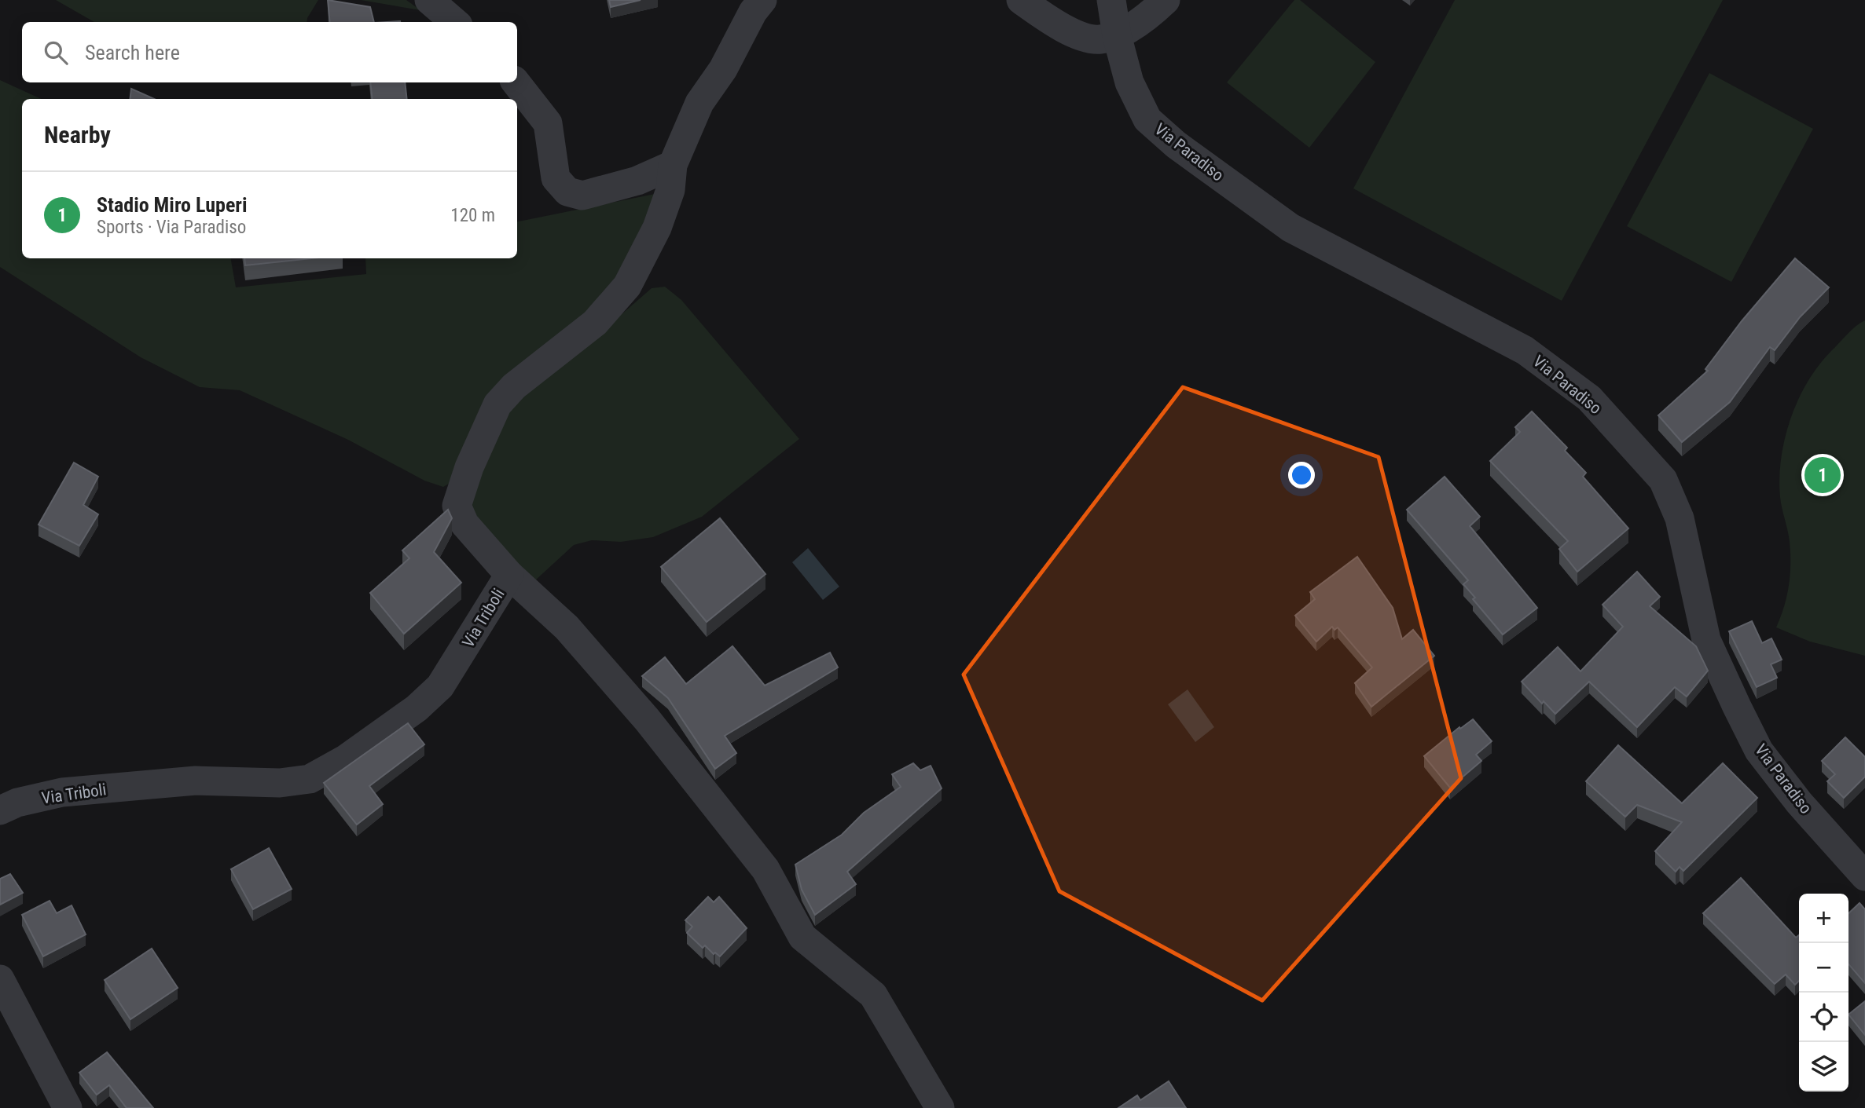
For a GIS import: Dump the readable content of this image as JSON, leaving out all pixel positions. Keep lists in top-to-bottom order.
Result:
{
  "streets": {
    "street": ["Via Paradiso", "Via Triboli"]
  },
  "page": {
    "search": "Search here",
    "heading": "Nearby",
    "list": [
      {
        "mark": "1",
        "name": "Stadio Miro Luperi",
        "note": "Sports · Via Paradiso",
        "value": "120 m"
      }
    ],
    "pins": "1",
    "map_buttons": ["+", "−"]
  }
}
